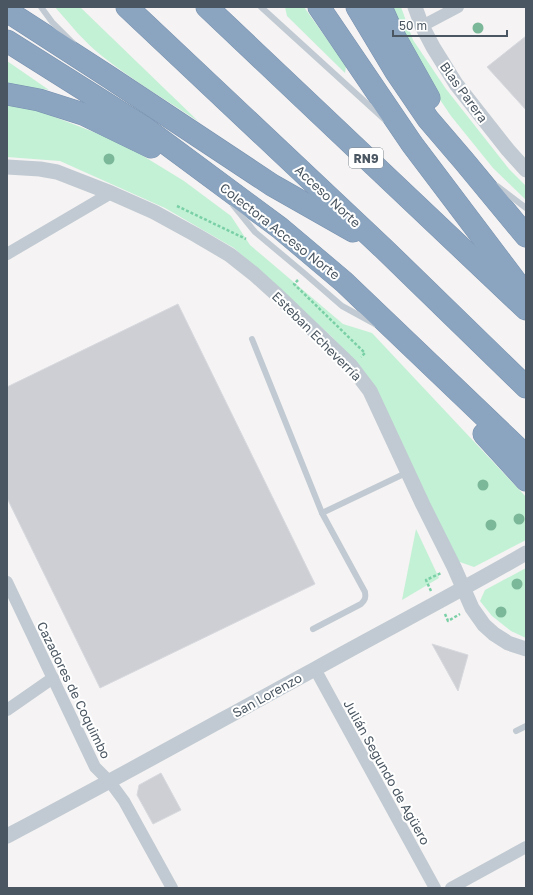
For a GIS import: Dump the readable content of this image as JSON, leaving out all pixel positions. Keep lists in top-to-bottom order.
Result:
{
  "streets": {
    "highway": ["RN9", "Acceso Norte", "Colectora Acceso Norte"],
    "street": [
      "Blas Parera",
      "Esteban Echeverría",
      "Cazadores de Coquimbo",
      "San Lorenzo",
      "Julián Segundo de Agüero"
    ]
  },
  "crossings": [
    ["Esteban Echeverría", "San Lorenzo"],
    ["Cazadores de Coquimbo", "San Lorenzo"],
    ["San Lorenzo", "Julián Segundo de Agüero"]
  ],
  "scale_bar": "50 m"
}
